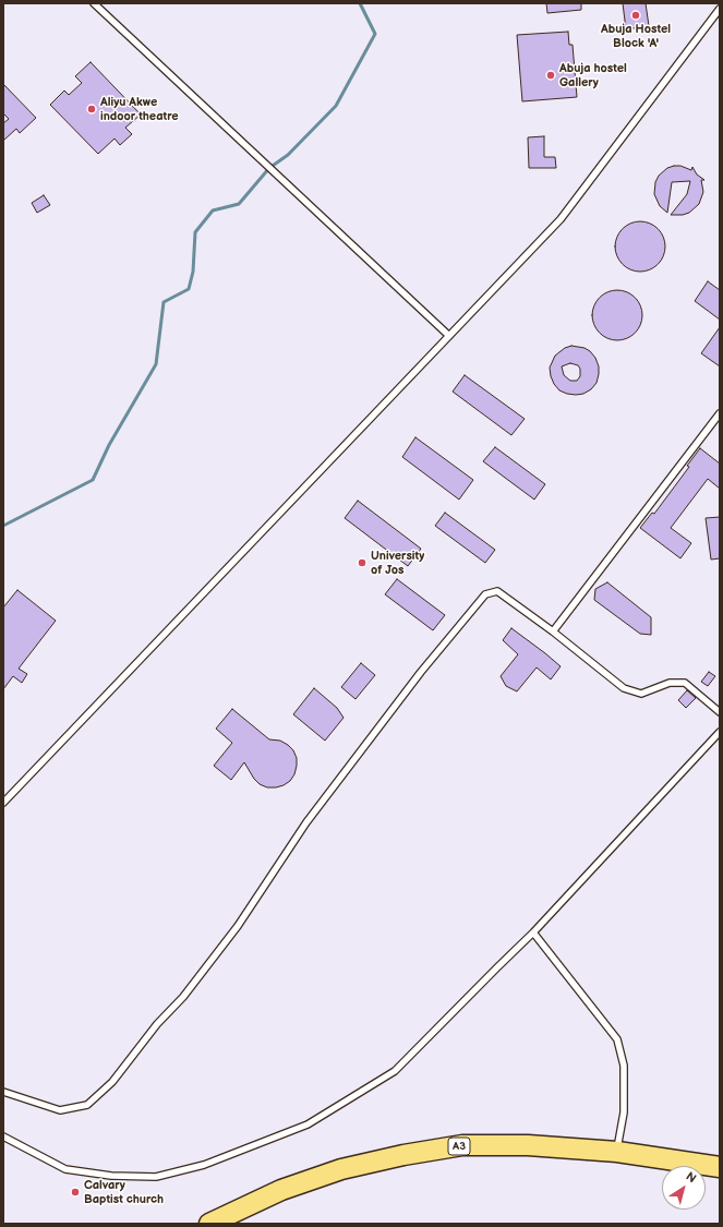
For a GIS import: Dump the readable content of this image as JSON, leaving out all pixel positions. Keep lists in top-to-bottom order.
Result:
{
  "streets": {
    "highway": ["A3"]
  },
  "places": [
    "Abuja Hostel Block 'A'",
    "Abuja hostel Gallery",
    "Aliyu Akwe indoor theatre",
    "University of Jos",
    "Calvary Baptist church"
  ],
  "north": "top right"
}
